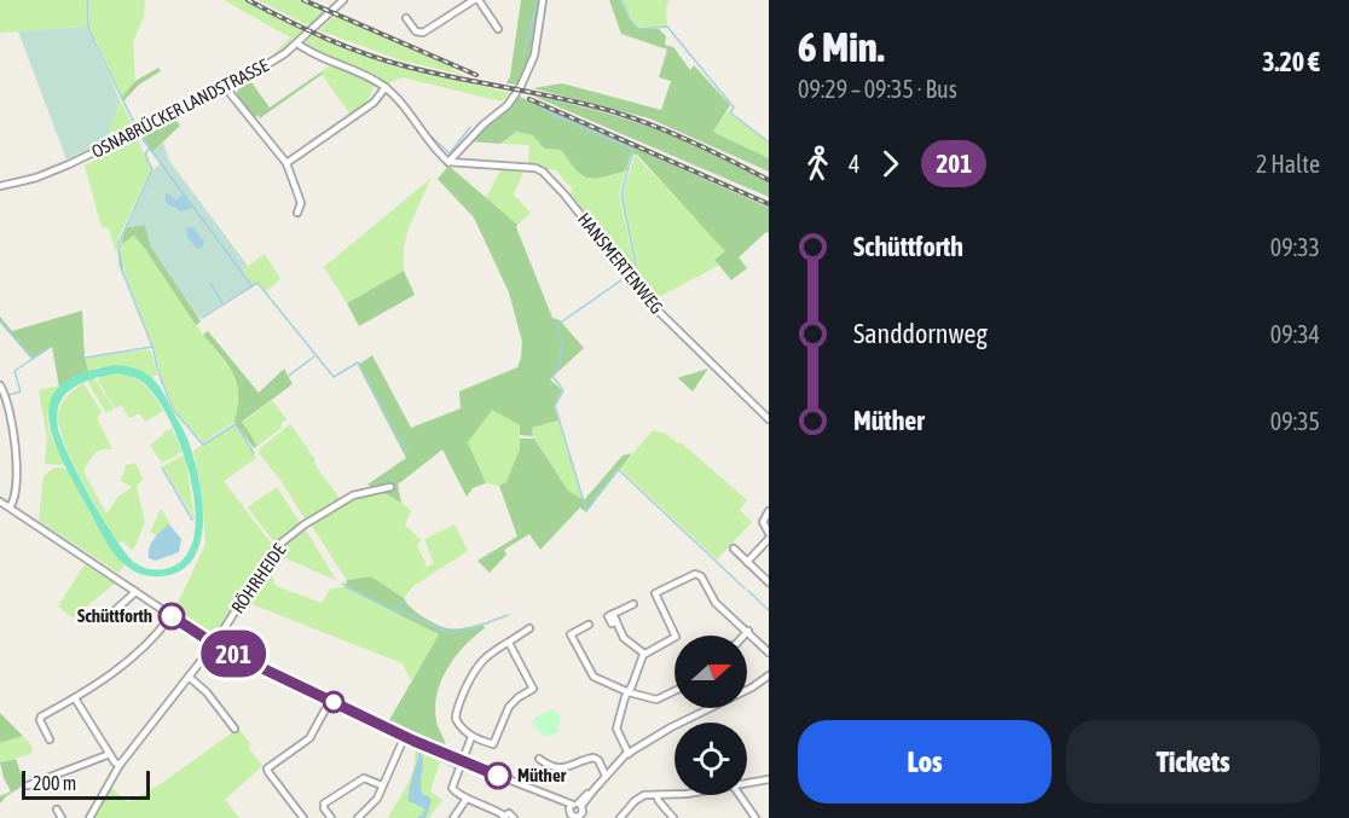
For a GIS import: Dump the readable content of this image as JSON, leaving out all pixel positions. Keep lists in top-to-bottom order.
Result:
{
  "streets": {
    "street": ["OSNABRÜCKER LANDSTRASSE", "HANSMERTENWEG", "RÖHRHEIDE"]
  },
  "places": ["Schüttforth", "Müther"],
  "lines": ["bus line 201"],
  "scale_bar": "200 m",
  "north": "right",
  "page": {
    "on_map": "201",
    "heading": ["6 Min.", "09:29 – 09:35 · Bus", "3.20 €"],
    "legs": ["4", "201", "2 Halte"],
    "list": [
      {
        "name": "Schüttforth",
        "value": "09:33"
      },
      {
        "name": "Sanddornweg",
        "value": "09:34"
      },
      {
        "name": "Müther",
        "value": "09:35"
      }
    ],
    "buttons": ["Los", "Tickets"],
    "scale": "200 m"
  }
}
